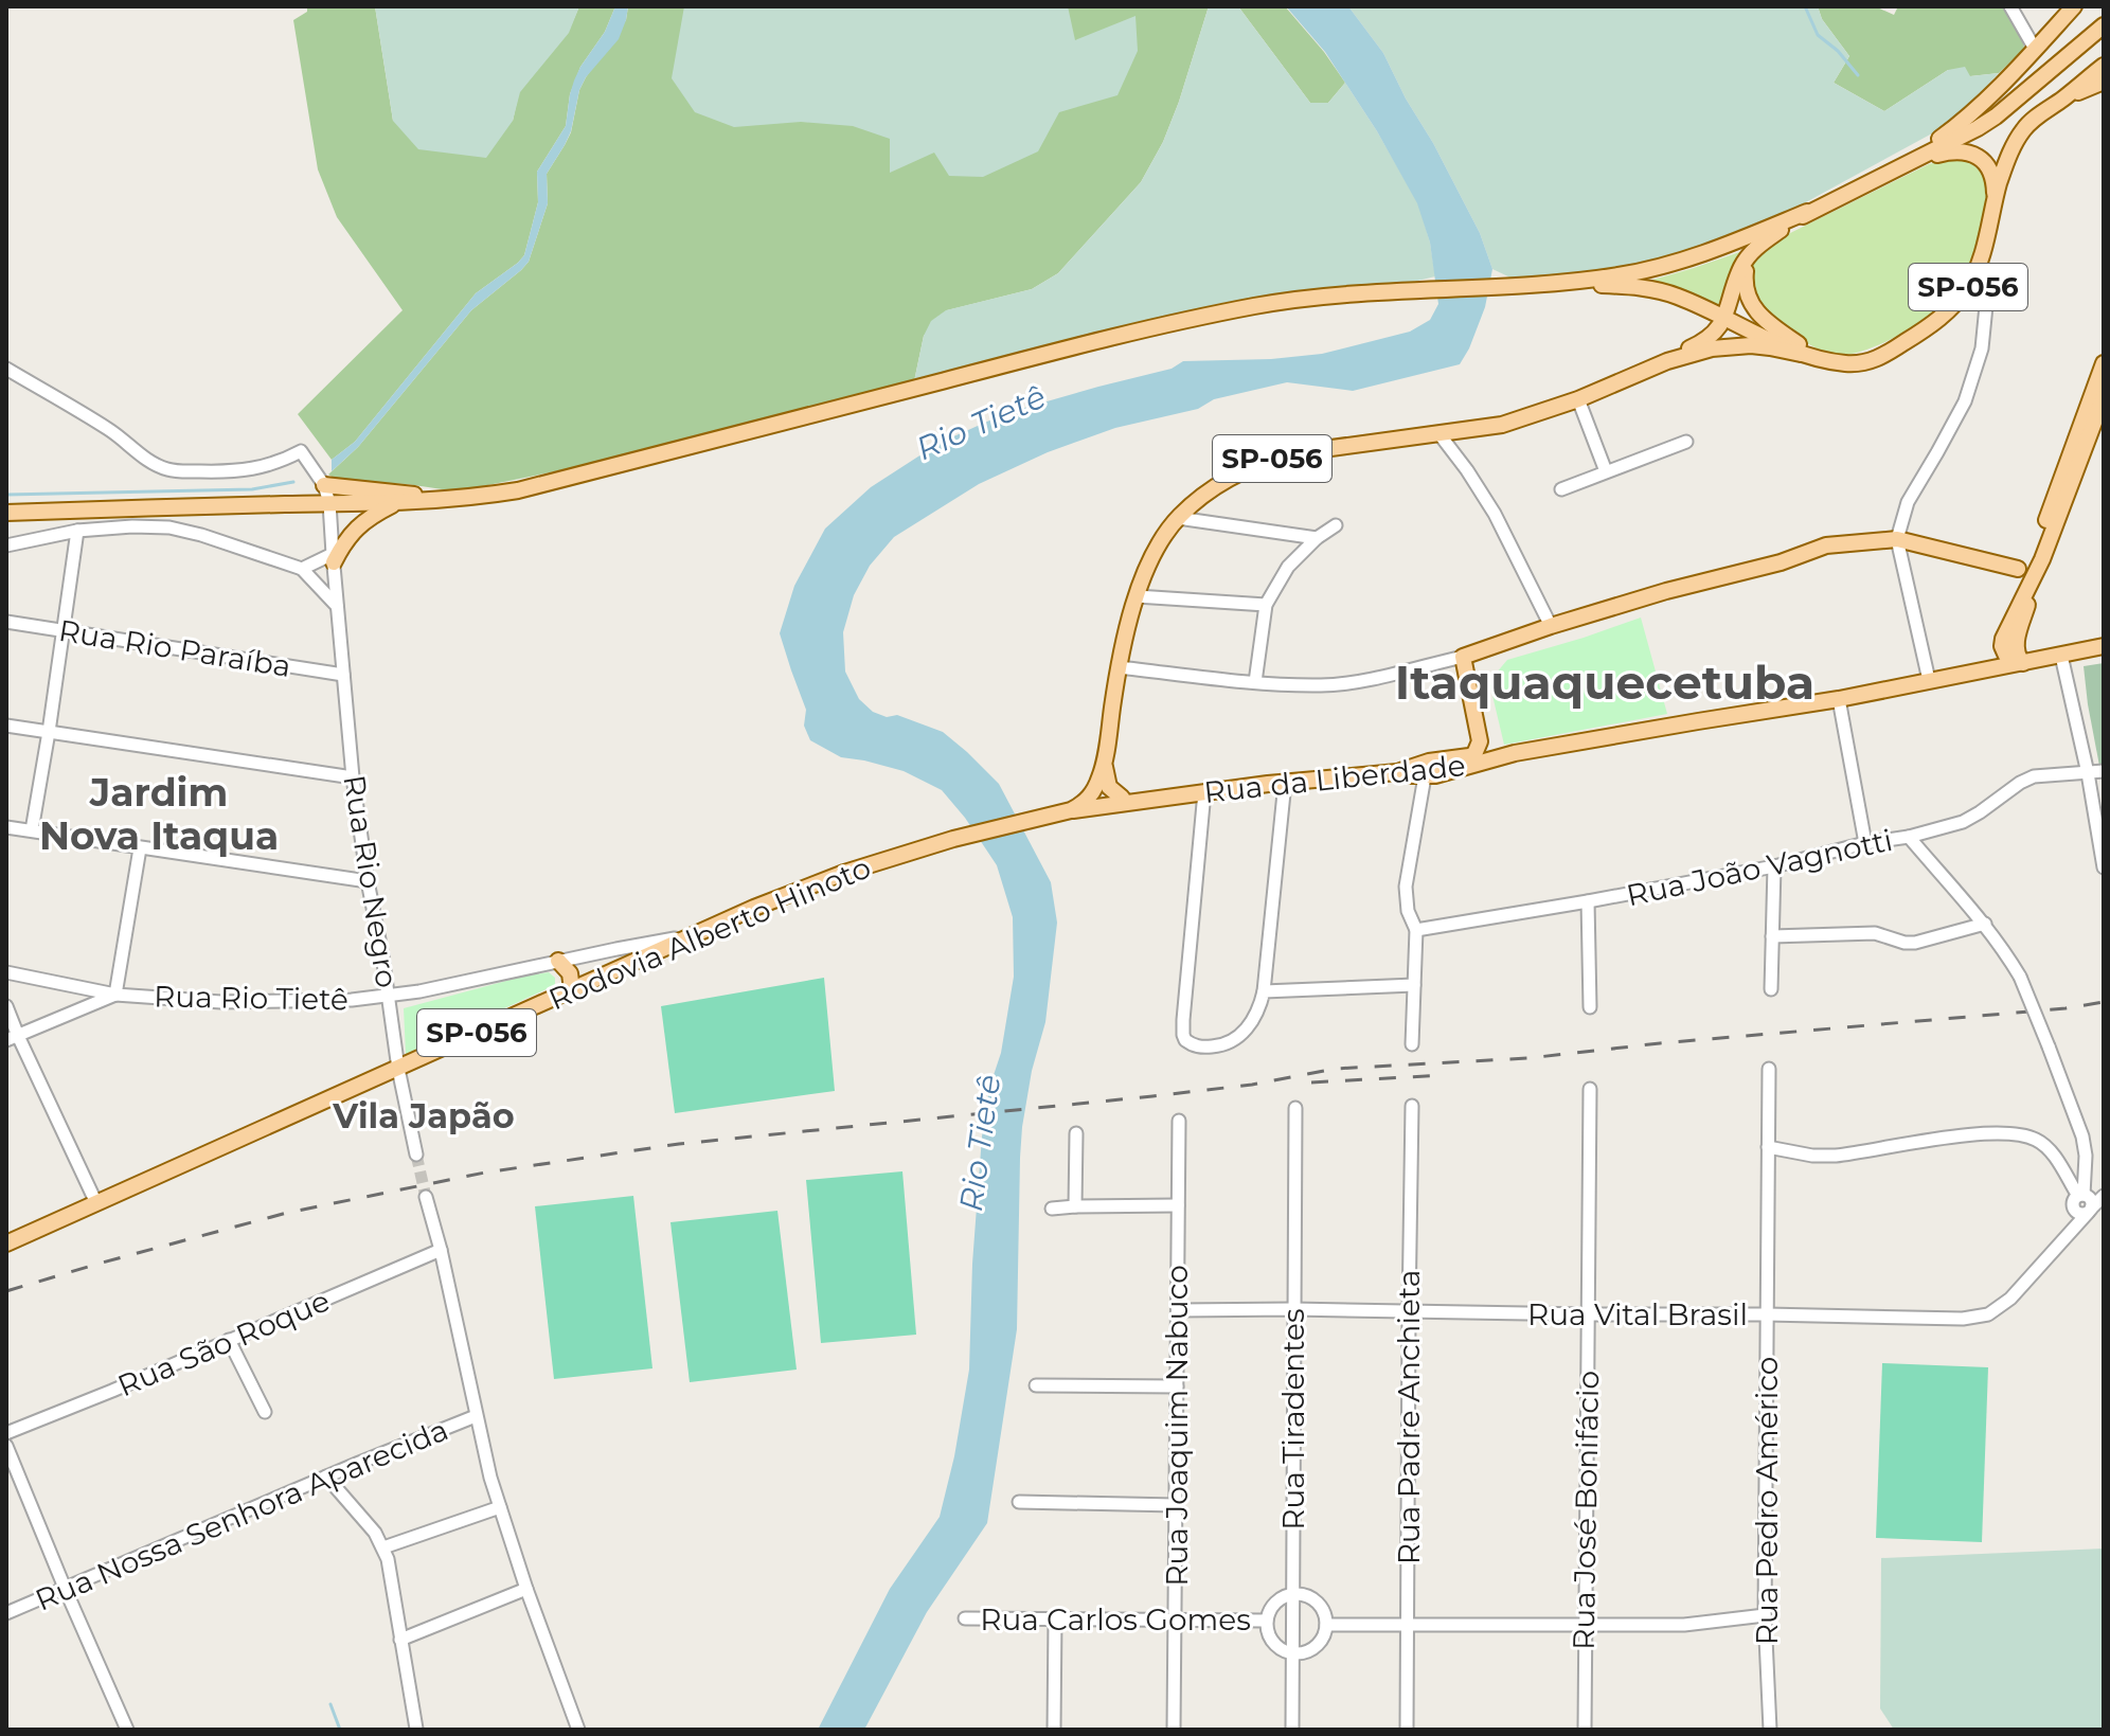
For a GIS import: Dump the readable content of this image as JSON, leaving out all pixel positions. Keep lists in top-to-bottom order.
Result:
{
  "streets": {
    "main road": ["SP-056", "Rua da Liberdade", "Rodovia Alberto Hinoto"],
    "street": [
      "Rua Rio Paraíba",
      "Rua João Vagnotti",
      "Rua Rio Negro",
      "Rua Rio Tietê",
      "Rua Vital Brasil",
      "Rua São Roque",
      "Rua Padre Anchieta",
      "Rua Tiradentes",
      "Rua Joaquim Nabuco",
      "Rua Pedro Américo",
      "Rua José Bonifácio",
      "Rua Nossa Senhora Aparecida",
      "Rua Carlos Gomes"
    ]
  },
  "crossings": [
    ["SP-056", "Rua da Liberdade"],
    ["SP-056", "Rodovia Alberto Hinoto"],
    ["Rua Rio Paraíba", "Rua Rio Negro"],
    ["Rua da Liberdade", "Rodovia Alberto Hinoto"],
    ["Rua Rio Negro", "Rodovia Alberto Hinoto"],
    ["Rua Rio Negro", "Rua Rio Tietê"],
    ["Rodovia Alberto Hinoto", "Rua Rio Tietê"],
    ["Rua Vital Brasil", "Rua Padre Anchieta"],
    ["Rua Vital Brasil", "Rua Tiradentes"],
    ["Rua Vital Brasil", "Rua Joaquim Nabuco"],
    ["Rua Vital Brasil", "Rua Pedro Américo"],
    ["Rua Vital Brasil", "Rua José Bonifácio"],
    ["Rua Joaquim Nabuco", "Rua Carlos Gomes"]
  ],
  "districts": ["Itaquaquecetuba", "Jardim Nova Itaqua", "Vila Japão"],
  "water": ["Rio Tietê"]
}
